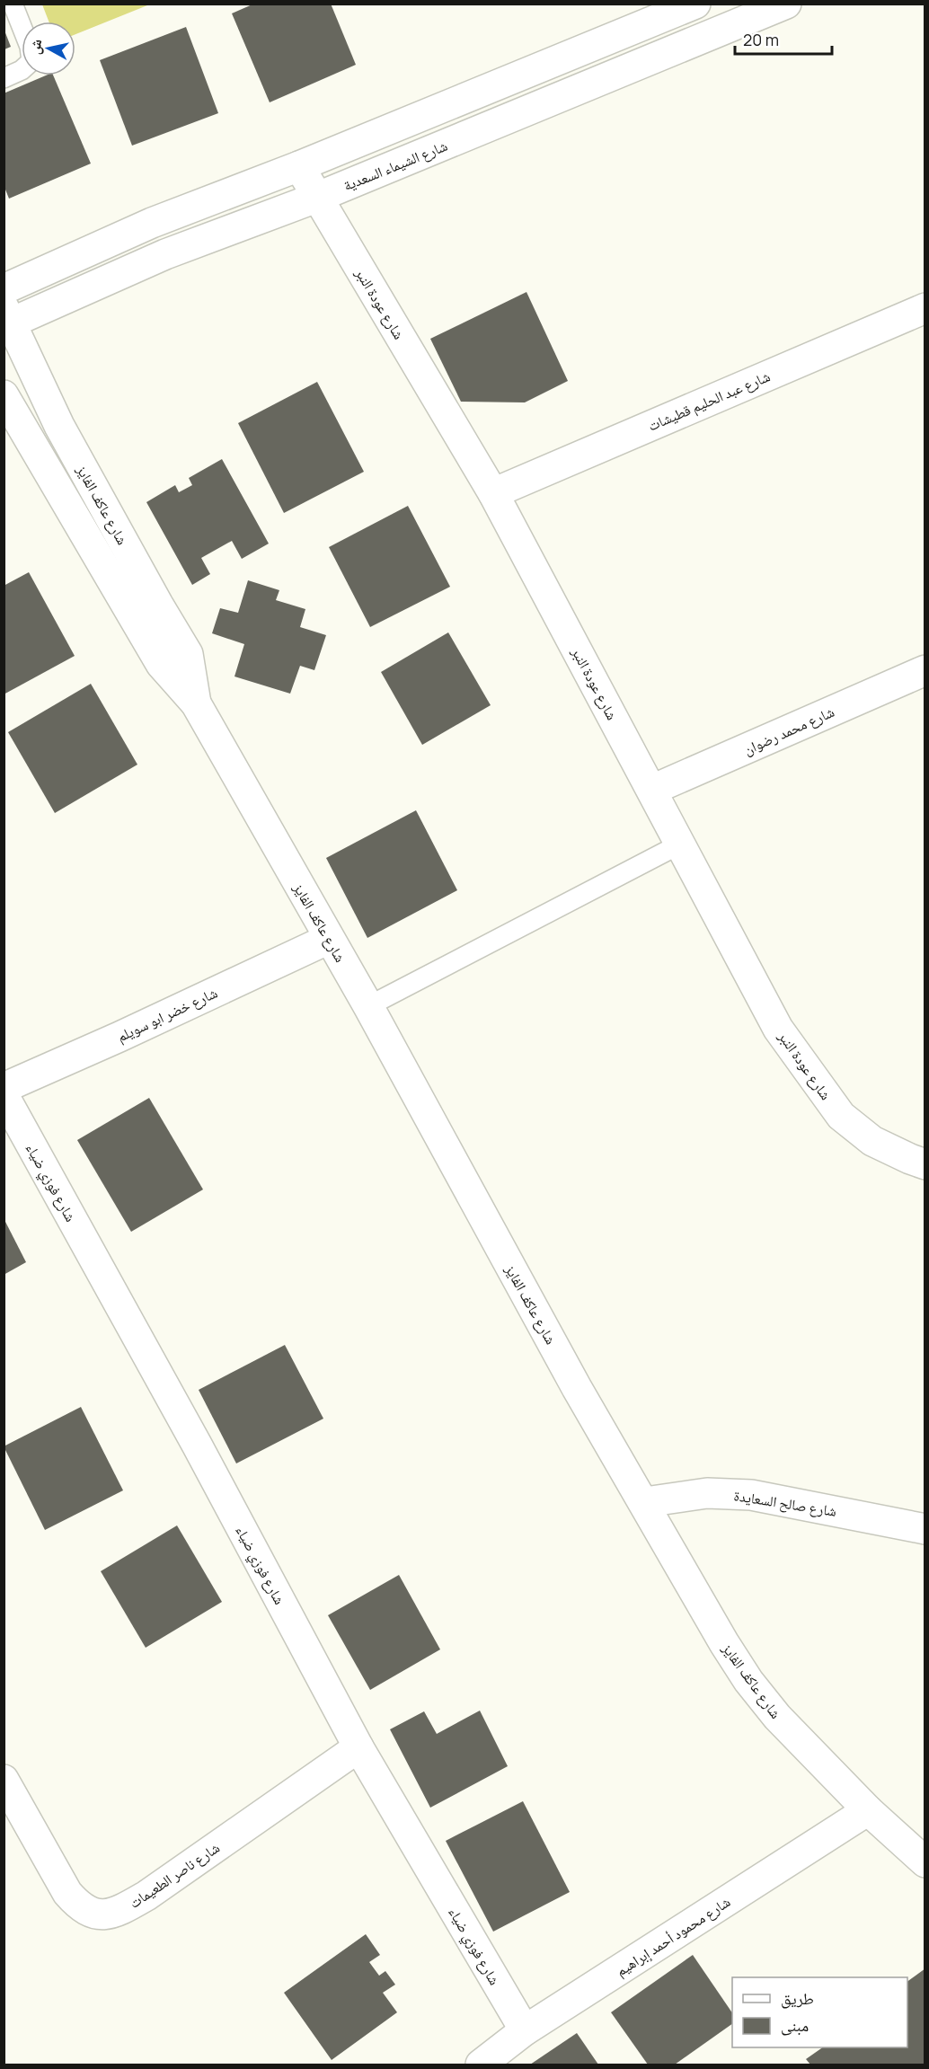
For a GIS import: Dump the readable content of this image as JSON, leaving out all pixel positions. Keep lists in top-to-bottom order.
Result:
{
  "streets": {
    "street": [
      "شارع الشيماء السعدية",
      "شارع عودة النبر",
      "شارع عبد الحليم قطيشات",
      "شارع عاكف الفايز",
      "شارع محمد رضوان",
      "شارع خضر ابو سويلم",
      "شارع فوزي ضياء",
      "شارع صالح السعايدة",
      "شارع ناصر الطعيمات",
      "شارع محمود أحمد إبراهيم"
    ]
  },
  "crossings": [
    ["شارع الشيماء السعدية", "شارع عودة النبر"],
    ["شارع الشيماء السعدية", "شارع عاكف الفايز"],
    ["شارع عودة النبر", "شارع عبد الحليم قطيشات"],
    ["شارع عودة النبر", "شارع محمد رضوان"],
    ["شارع عاكف الفايز", "شارع خضر ابو سويلم"],
    ["شارع عاكف الفايز", "شارع صالح السعايدة"],
    ["شارع عاكف الفايز", "شارع محمود أحمد إبراهيم"],
    ["شارع فوزي ضياء", "شارع ناصر الطعيمات"],
    ["شارع فوزي ضياء", "شارع محمود أحمد إبراهيم"]
  ],
  "legend": ["طريق", "مبنى"],
  "scale_bar": "20 m",
  "north": "left"
}
